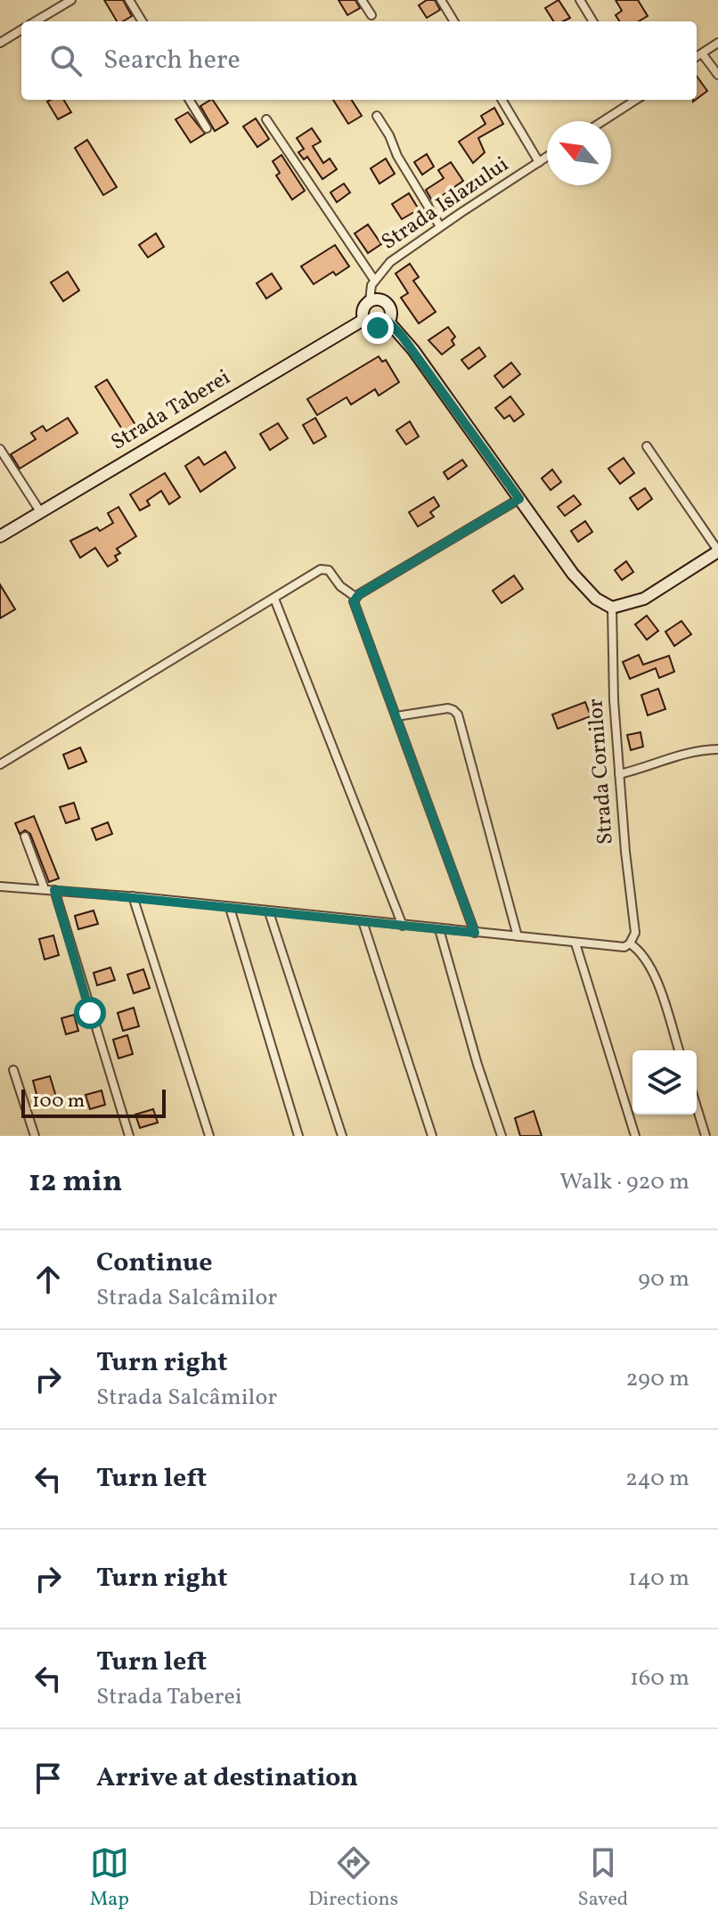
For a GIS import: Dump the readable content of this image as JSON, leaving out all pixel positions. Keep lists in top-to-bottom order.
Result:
{
  "streets": {
    "street": ["Strada Islazului", "Strada Taberei", "Strada Cornilor"]
  },
  "crossings": [
    ["Strada Islazului", "Strada Taberei"]
  ],
  "scale_bar": "100 m",
  "north": "top left",
  "page": {
    "search": "Search here",
    "scale": "100 m",
    "heading": ["12 min", "Walk · 920 m"],
    "list": [
      ["Continue", "Strada Salcâmilor", "90 m"],
      ["Turn right", "Strada Salcâmilor", "290 m"],
      ["Turn left", "240 m"],
      ["Turn right", "140 m"],
      ["Turn left", "Strada Taberei", "160 m"],
      "Arrive at destination"
    ],
    "nav": ["Map", "Directions", "Saved"]
  }
}
